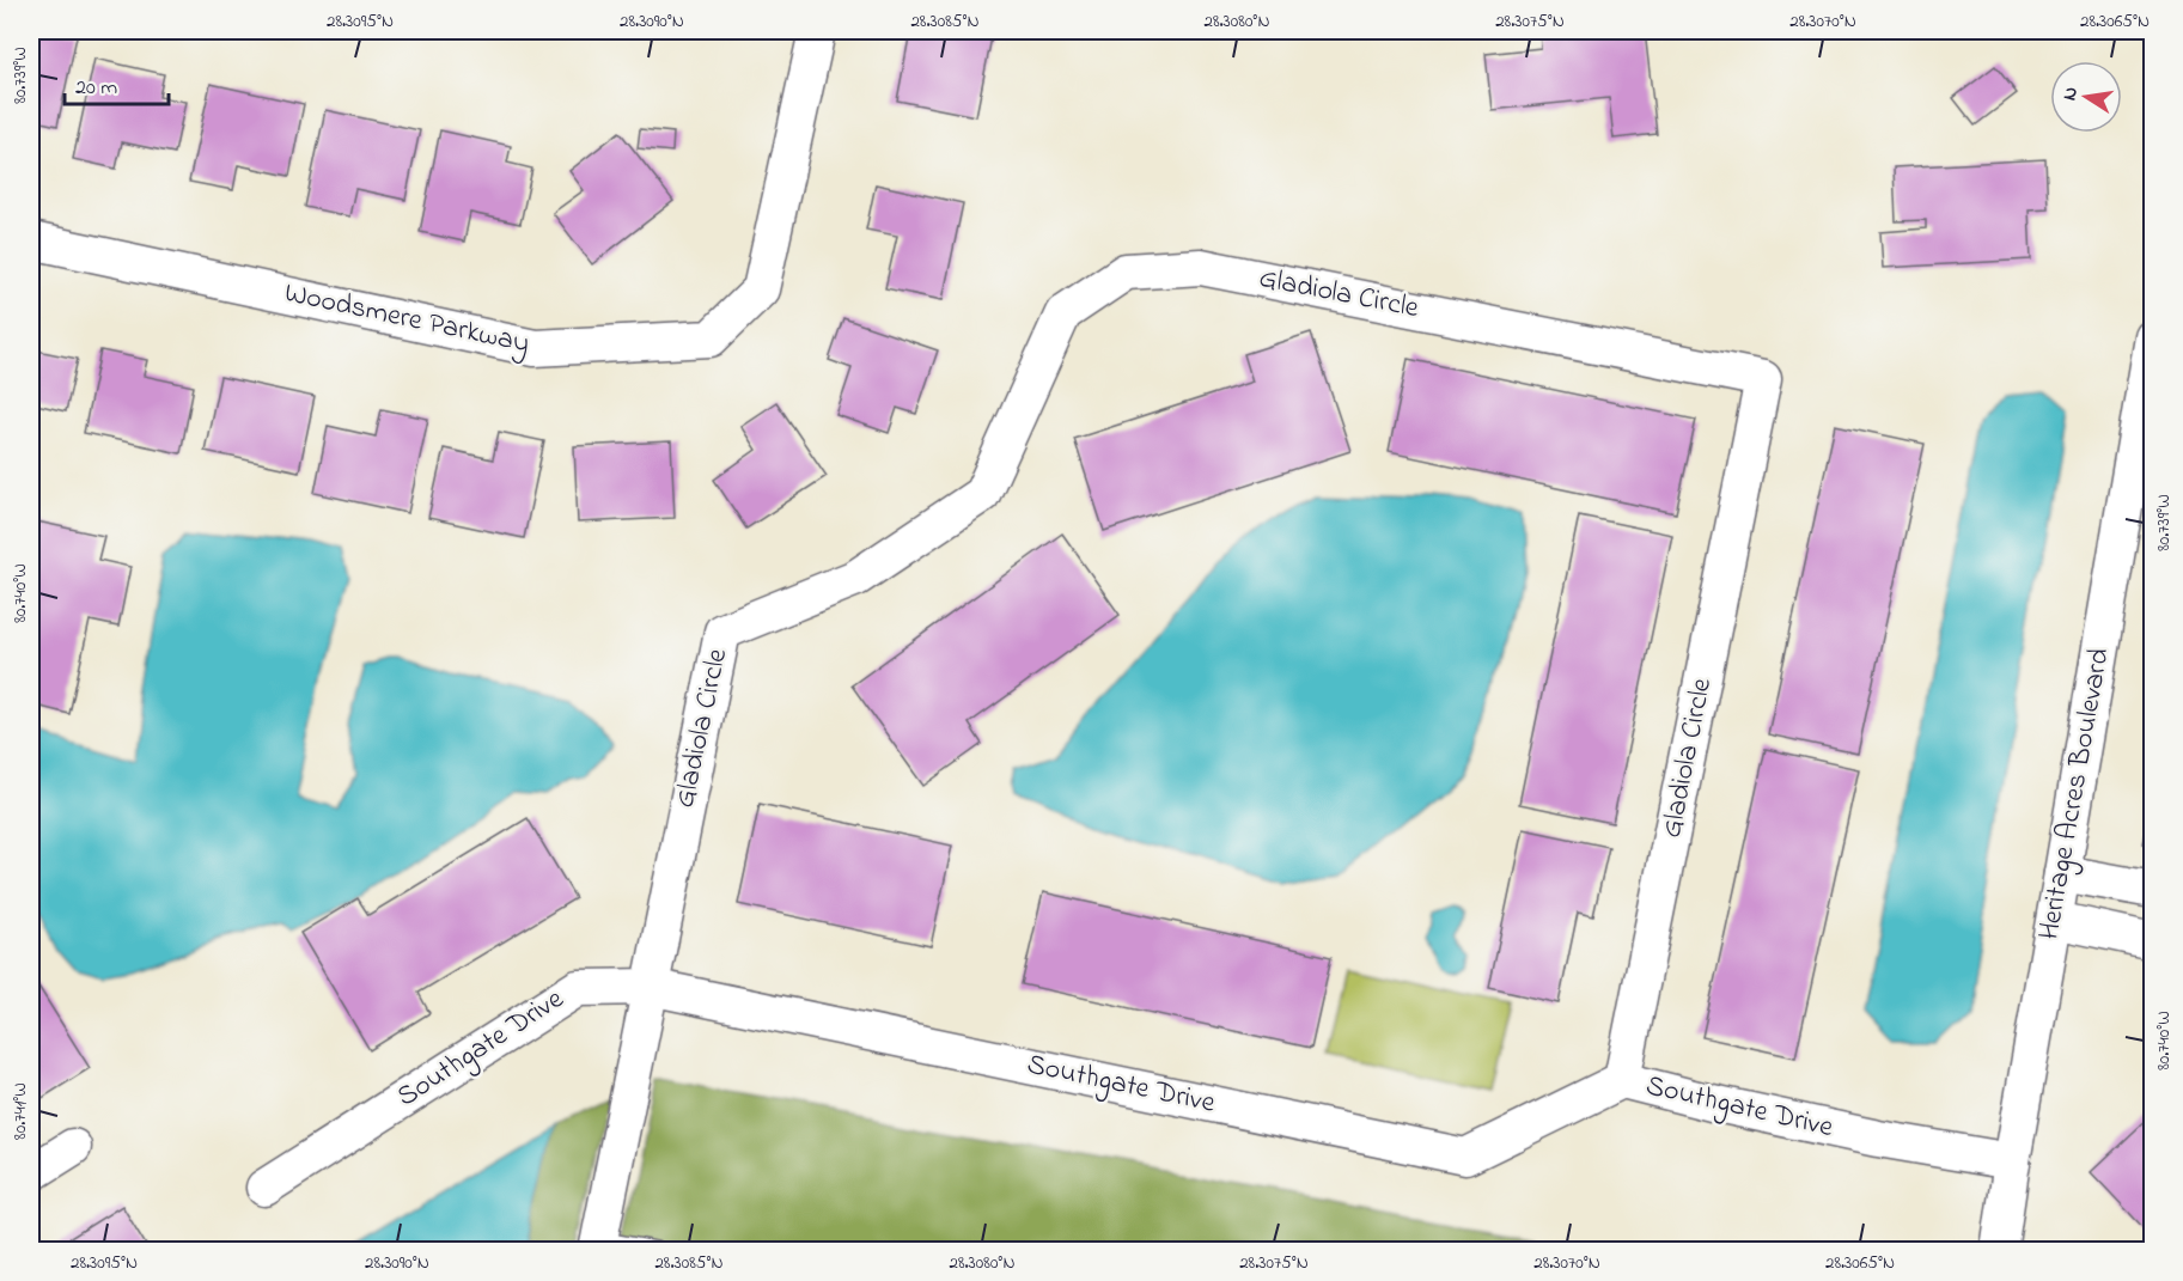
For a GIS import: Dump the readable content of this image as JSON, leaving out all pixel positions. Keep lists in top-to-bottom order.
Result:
{
  "streets": {
    "street": [
      "Gladiola Circle",
      "Woodsmere Parkway",
      "Heritage Acres Boulevard",
      "Southgate Drive"
    ]
  },
  "crossings": [
    ["Gladiola Circle", "Southgate Drive"],
    ["Heritage Acres Boulevard", "Southgate Drive"]
  ],
  "scale_bar": "20 m",
  "north": "left",
  "coordinates": [
    "28.3095°N",
    "28.3090°N",
    "28.3085°N",
    "28.3080°N",
    "28.3075°N",
    "28.3070°N",
    "28.3065°N",
    "80.739°W",
    "80.740°W",
    "80.741°W"
  ]
}
